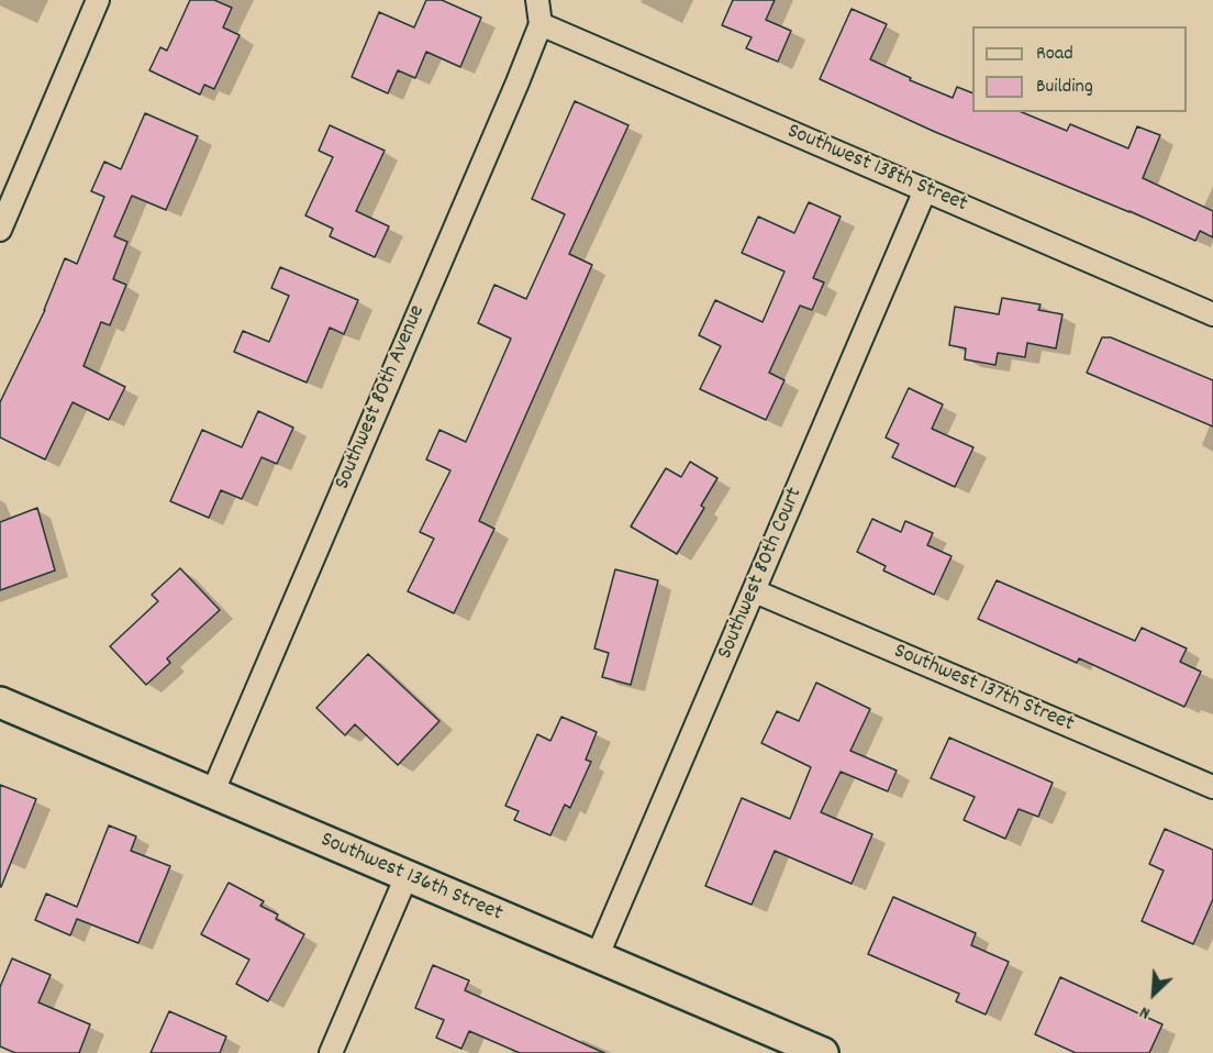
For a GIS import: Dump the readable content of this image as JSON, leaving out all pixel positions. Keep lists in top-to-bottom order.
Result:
{
  "streets": {
    "street": [
      "Southwest 138th Street",
      "Southwest 80th Avenue",
      "Southwest 80th Court",
      "Southwest 137th Street",
      "Southwest 136th Street"
    ]
  },
  "crossings": [
    ["Southwest 138th Street", "Southwest 80th Avenue"],
    ["Southwest 138th Street", "Southwest 80th Court"],
    ["Southwest 80th Avenue", "Southwest 136th Street"],
    ["Southwest 80th Court", "Southwest 137th Street"],
    ["Southwest 80th Court", "Southwest 136th Street"]
  ],
  "legend": ["Road", "Building"],
  "north": "bottom left"
}
